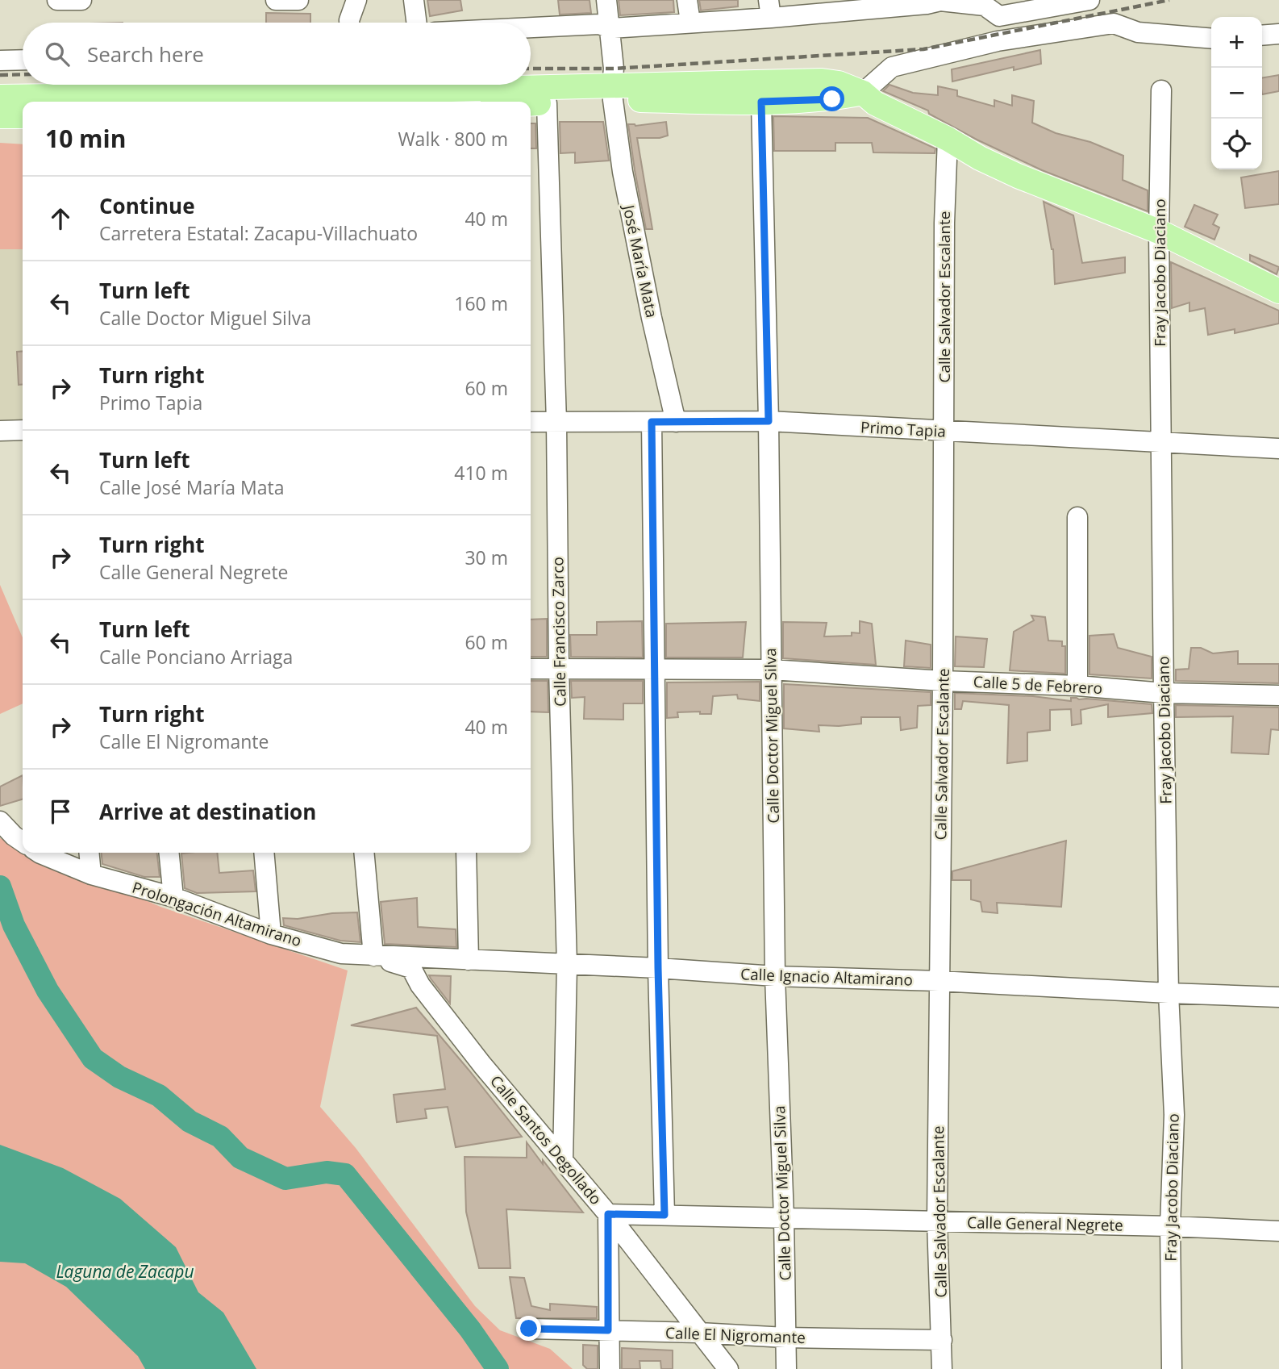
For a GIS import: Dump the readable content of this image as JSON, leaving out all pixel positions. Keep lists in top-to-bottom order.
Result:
{
  "streets": {
    "street": [
      "José María Mata",
      "Fray Jacobo Diaciano",
      "Calle Salvador Escalante",
      "Primo Tapia",
      "Calle Francisco Zarco",
      "Calle 5 de Febrero",
      "Calle Doctor Miguel Silva",
      "Prolongación Altamirano",
      "Calle Ignacio Altamirano",
      "Calle Santos Degollado",
      "Calle General Negrete",
      "Calle El Nigromante"
    ]
  },
  "crossings": [
    ["José María Mata", "Primo Tapia"],
    ["Fray Jacobo Diaciano", "Primo Tapia"],
    ["Fray Jacobo Diaciano", "Calle 5 de Febrero"],
    ["Fray Jacobo Diaciano", "Calle Ignacio Altamirano"],
    ["Fray Jacobo Diaciano", "Calle General Negrete"],
    ["Calle Salvador Escalante", "Primo Tapia"],
    ["Calle Salvador Escalante", "Calle 5 de Febrero"],
    ["Calle Salvador Escalante", "Calle Ignacio Altamirano"],
    ["Calle Salvador Escalante", "Calle General Negrete"],
    ["Calle Salvador Escalante", "Calle El Nigromante"],
    ["Primo Tapia", "Calle Francisco Zarco"],
    ["Primo Tapia", "Calle Doctor Miguel Silva"],
    ["Calle Francisco Zarco", "Calle 5 de Febrero"],
    ["Calle Francisco Zarco", "Calle Ignacio Altamirano"],
    ["Calle Francisco Zarco", "Calle Santos Degollado"],
    ["Calle 5 de Febrero", "Calle Doctor Miguel Silva"],
    ["Calle Doctor Miguel Silva", "Calle Ignacio Altamirano"],
    ["Calle Doctor Miguel Silva", "Calle General Negrete"],
    ["Calle Doctor Miguel Silva", "Calle El Nigromante"],
    ["Prolongación Altamirano", "Calle Ignacio Altamirano"],
    ["Calle Ignacio Altamirano", "Calle Santos Degollado"],
    ["Calle Santos Degollado", "Calle General Negrete"],
    ["Calle Santos Degollado", "Calle El Nigromante"]
  ],
  "water": ["Laguna de Zacapu"],
  "page": {
    "map_buttons": ["+", "−"],
    "search": "Search here",
    "heading": ["10 min", "Walk · 800 m"],
    "list": [
      ["Continue", "Carretera Estatal: Zacapu-Villachuato", "40 m"],
      ["Turn left", "Calle Doctor Miguel Silva", "160 m"],
      ["Turn right", "Primo Tapia", "60 m"],
      ["Turn left", "Calle José María Mata", "410 m"],
      ["Turn right", "Calle General Negrete", "30 m"],
      ["Turn left", "Calle Ponciano Arriaga", "60 m"],
      ["Turn right", "Calle El Nigromante", "40 m"],
      "Arrive at destination"
    ]
  }
}
